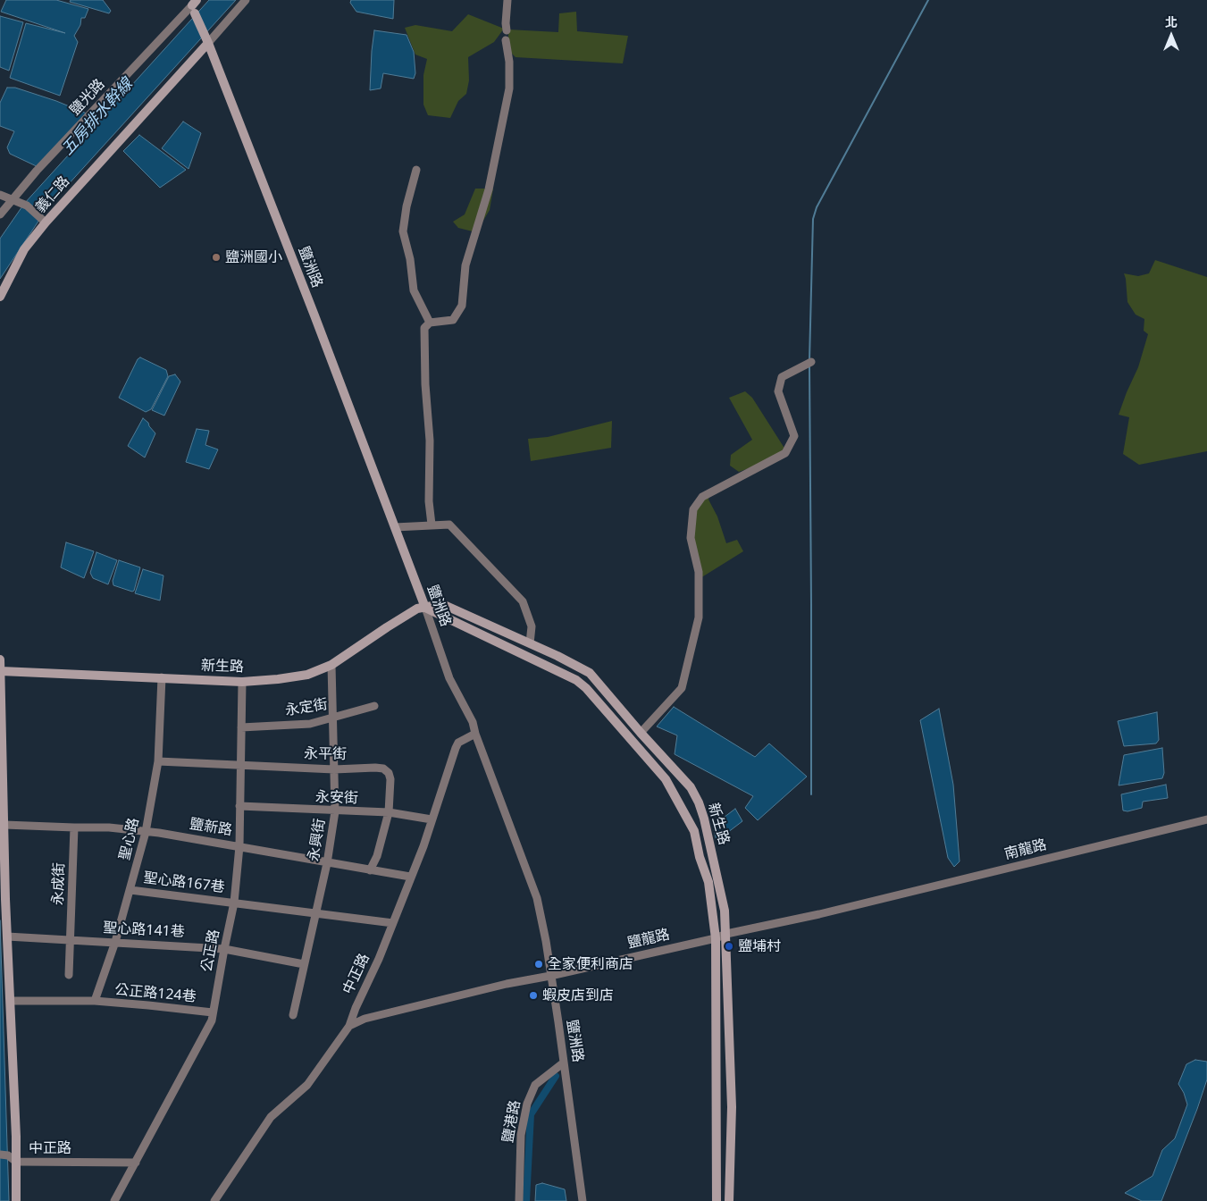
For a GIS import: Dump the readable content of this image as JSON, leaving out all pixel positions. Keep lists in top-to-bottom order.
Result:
{
  "streets": {
    "street": [
      "鹽光路",
      "義仁路",
      "鹽洲路",
      "新生路",
      "永定街",
      "永平街",
      "永安街",
      "鹽新路",
      "聖心路",
      "永興街",
      "南龍路",
      "聖心路167巷",
      "永成街",
      "聖心路141巷",
      "鹽龍路",
      "公正路",
      "中正路",
      "公正路124巷",
      "鹽港路"
    ]
  },
  "crossings": [
    ["鹽光路", "鹽洲路"],
    ["義仁路", "鹽洲路"],
    ["鹽洲路", "新生路"],
    ["鹽洲路", "鹽龍路"],
    ["鹽洲路", "中正路"],
    ["鹽洲路", "鹽港路"],
    ["新生路", "聖心路"],
    ["新生路", "永興街"],
    ["新生路", "鹽龍路"],
    ["新生路", "公正路"],
    ["永定街", "永興街"],
    ["永定街", "公正路"],
    ["永平街", "永安街"],
    ["永平街", "鹽新路"],
    ["永平街", "聖心路"],
    ["永平街", "永興街"],
    ["永平街", "公正路"],
    ["永安街", "永興街"],
    ["永安街", "公正路"],
    ["永安街", "中正路"],
    ["鹽新路", "聖心路"],
    ["鹽新路", "永興街"],
    ["鹽新路", "永成街"],
    ["鹽新路", "公正路"],
    ["鹽新路", "中正路"],
    ["聖心路", "聖心路167巷"],
    ["聖心路", "聖心路141巷"],
    ["聖心路", "公正路124巷"],
    ["永興街", "聖心路167巷"],
    ["永興街", "聖心路141巷"],
    ["南龍路", "鹽龍路"],
    ["聖心路167巷", "公正路"],
    ["聖心路167巷", "中正路"],
    ["永成街", "聖心路141巷"],
    ["聖心路141巷", "公正路"],
    ["鹽龍路", "中正路"],
    ["公正路", "中正路"],
    ["公正路", "公正路124巷"]
  ],
  "water": ["五房排水幹線"],
  "places": [
    "鹽洲國小",
    "鹽埔村",
    "全家便利商店",
    "蝦皮店到店"
  ],
  "north": "top"
}
